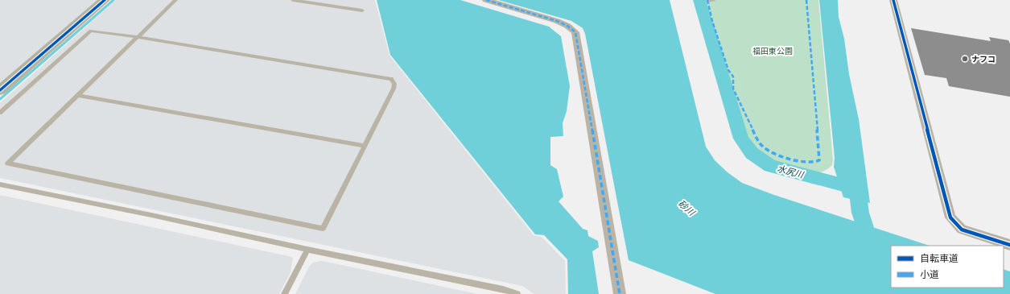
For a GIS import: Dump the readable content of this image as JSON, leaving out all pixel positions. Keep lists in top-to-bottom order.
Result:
{
  "water": ["水尻川", "砂川"],
  "parks": ["福田東公園"],
  "places": ["ナフコ"],
  "legend": ["自転車道", "小道"]
}
